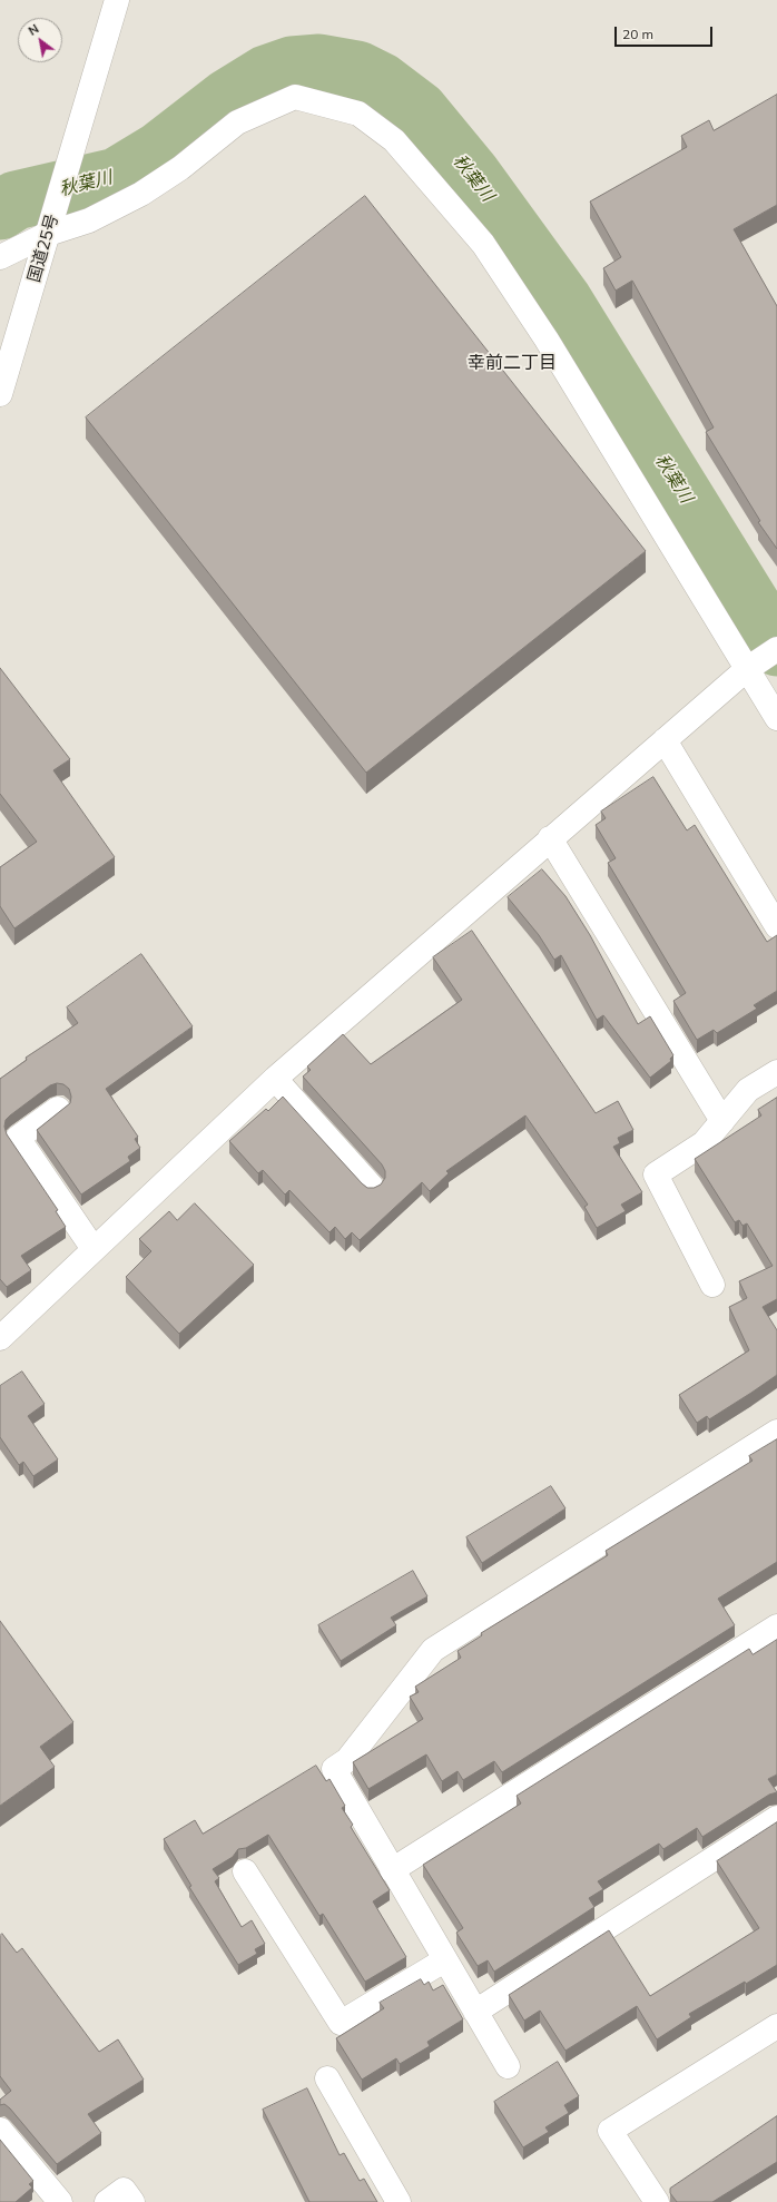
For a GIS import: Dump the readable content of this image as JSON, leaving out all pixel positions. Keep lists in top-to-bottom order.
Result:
{
  "streets": {
    "main road": ["国道25号"]
  },
  "districts": ["幸前二丁目"],
  "water": ["秋葉川"],
  "scale_bar": "20 m",
  "north": "top left"
}
